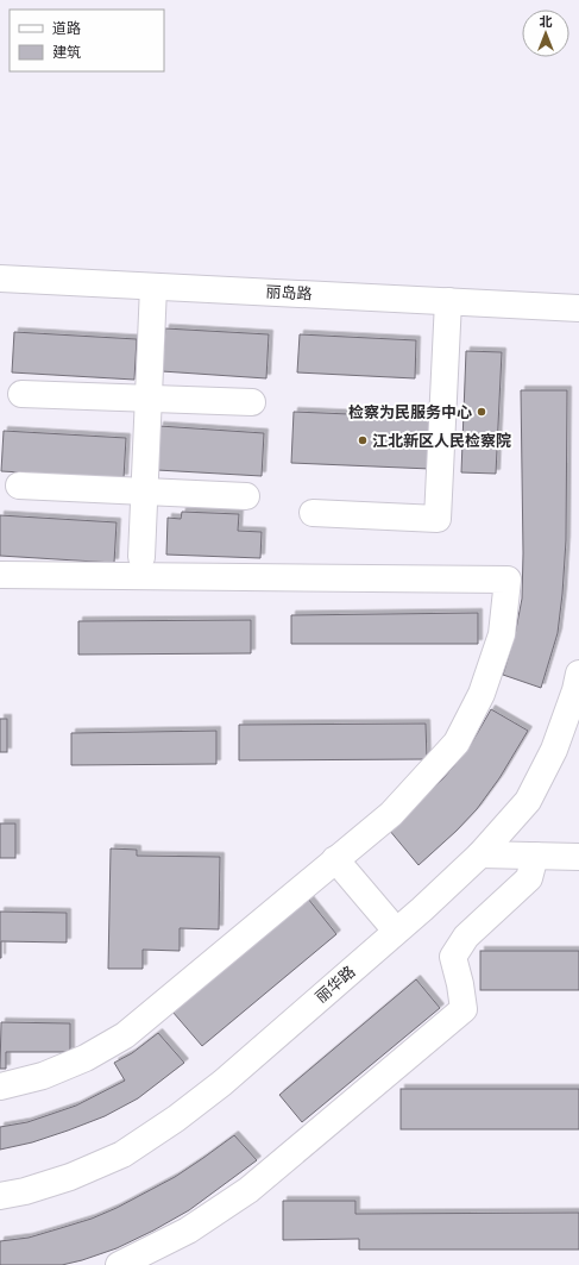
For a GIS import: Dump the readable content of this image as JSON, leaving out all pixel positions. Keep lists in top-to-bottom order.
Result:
{
  "streets": {
    "street": ["丽岛路", "丽华路"]
  },
  "places": ["检察为民服务中心", "江北新区人民检察院"],
  "legend": ["道路", "建筑"],
  "north": "top"
}
